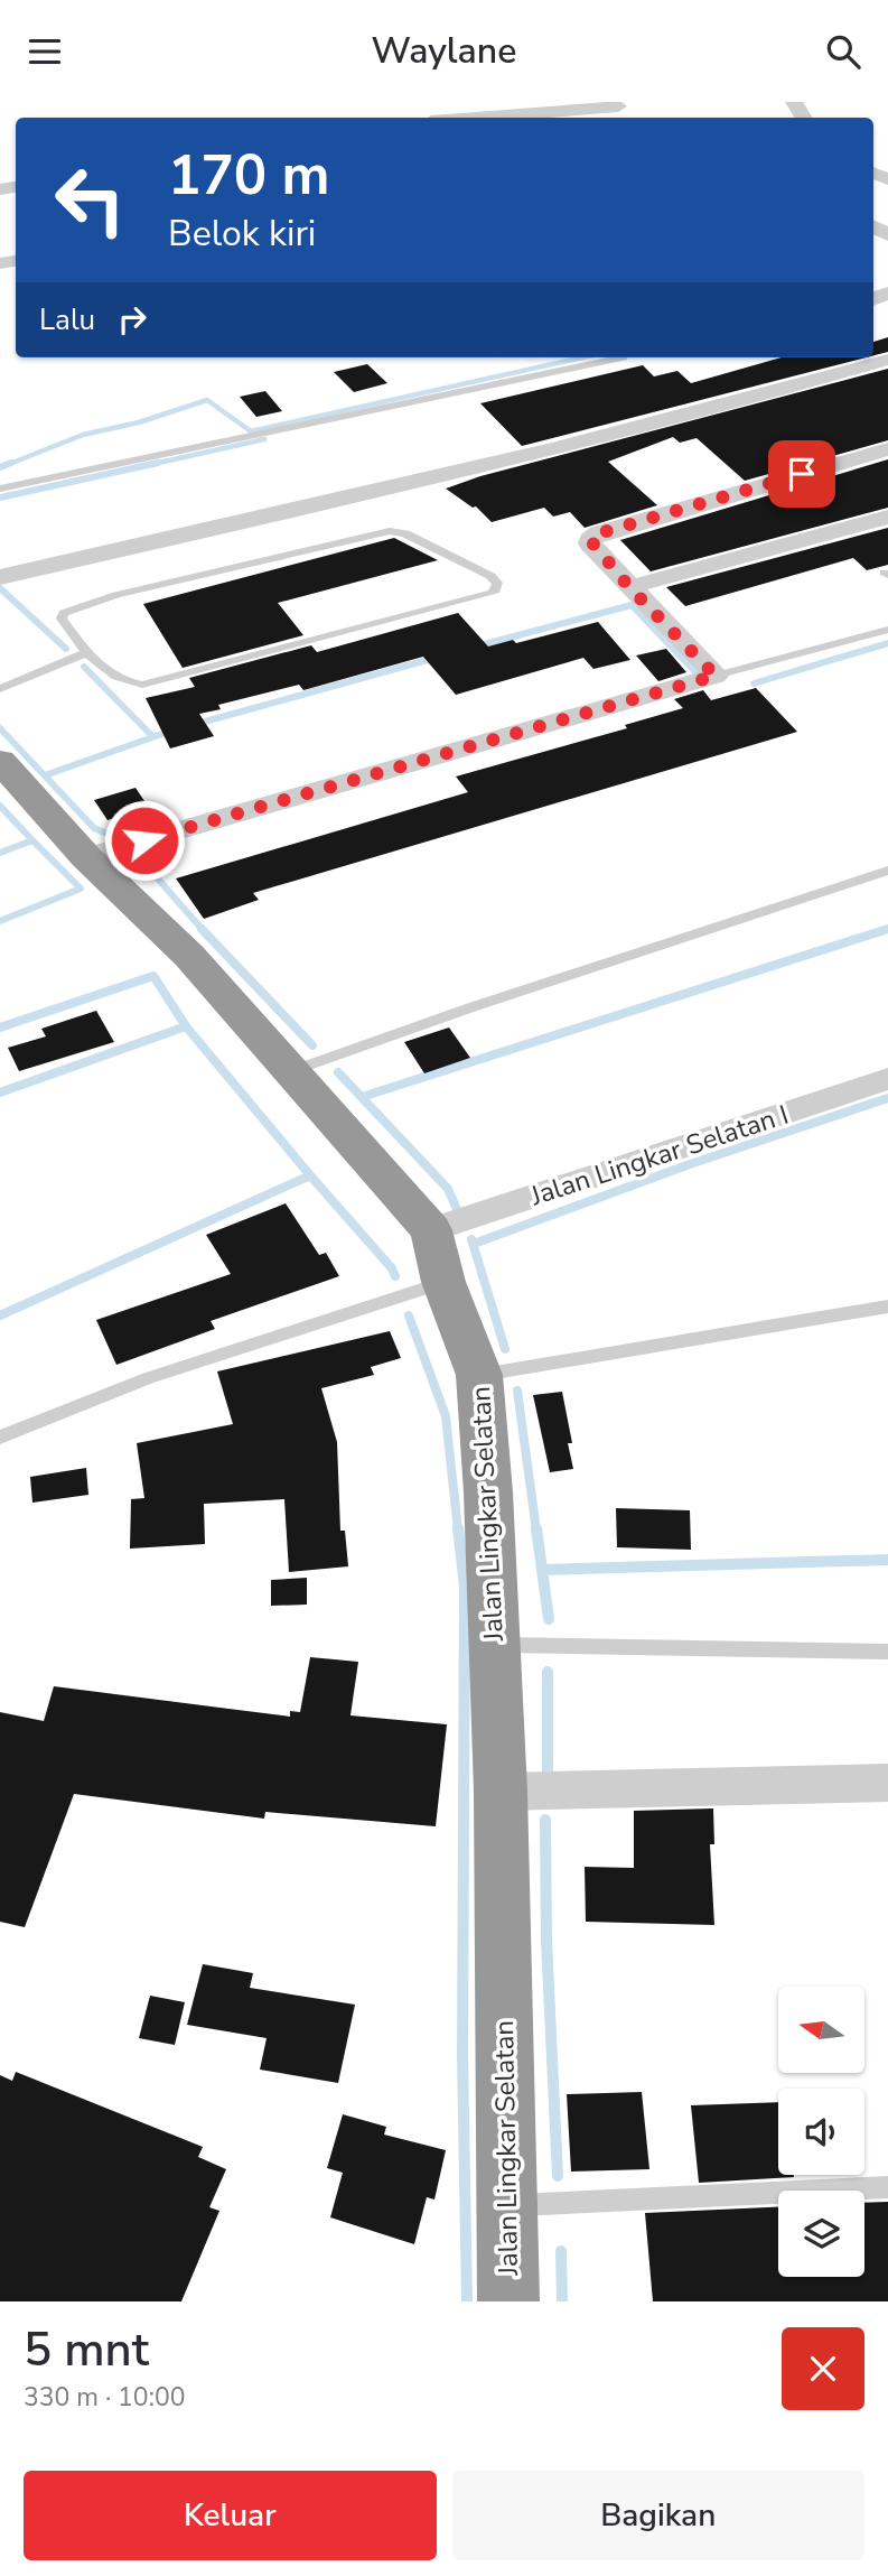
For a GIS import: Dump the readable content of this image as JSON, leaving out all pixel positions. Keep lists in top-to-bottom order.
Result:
{
  "streets": {
    "highway": ["Jalan Lingkar Selatan"],
    "street": ["Jalan Lingkar Selatan I"]
  },
  "crossings": [
    ["Jalan Lingkar Selatan I", "Jalan Lingkar Selatan"]
  ],
  "north": "left",
  "page": {
    "header": "Waylane",
    "turn": ["170 m", "Belok kiri"],
    "then": "Lalu",
    "heading": ["5 mnt", "330 m · 10:00"],
    "buttons": ["Keluar", "Bagikan"]
  }
}
